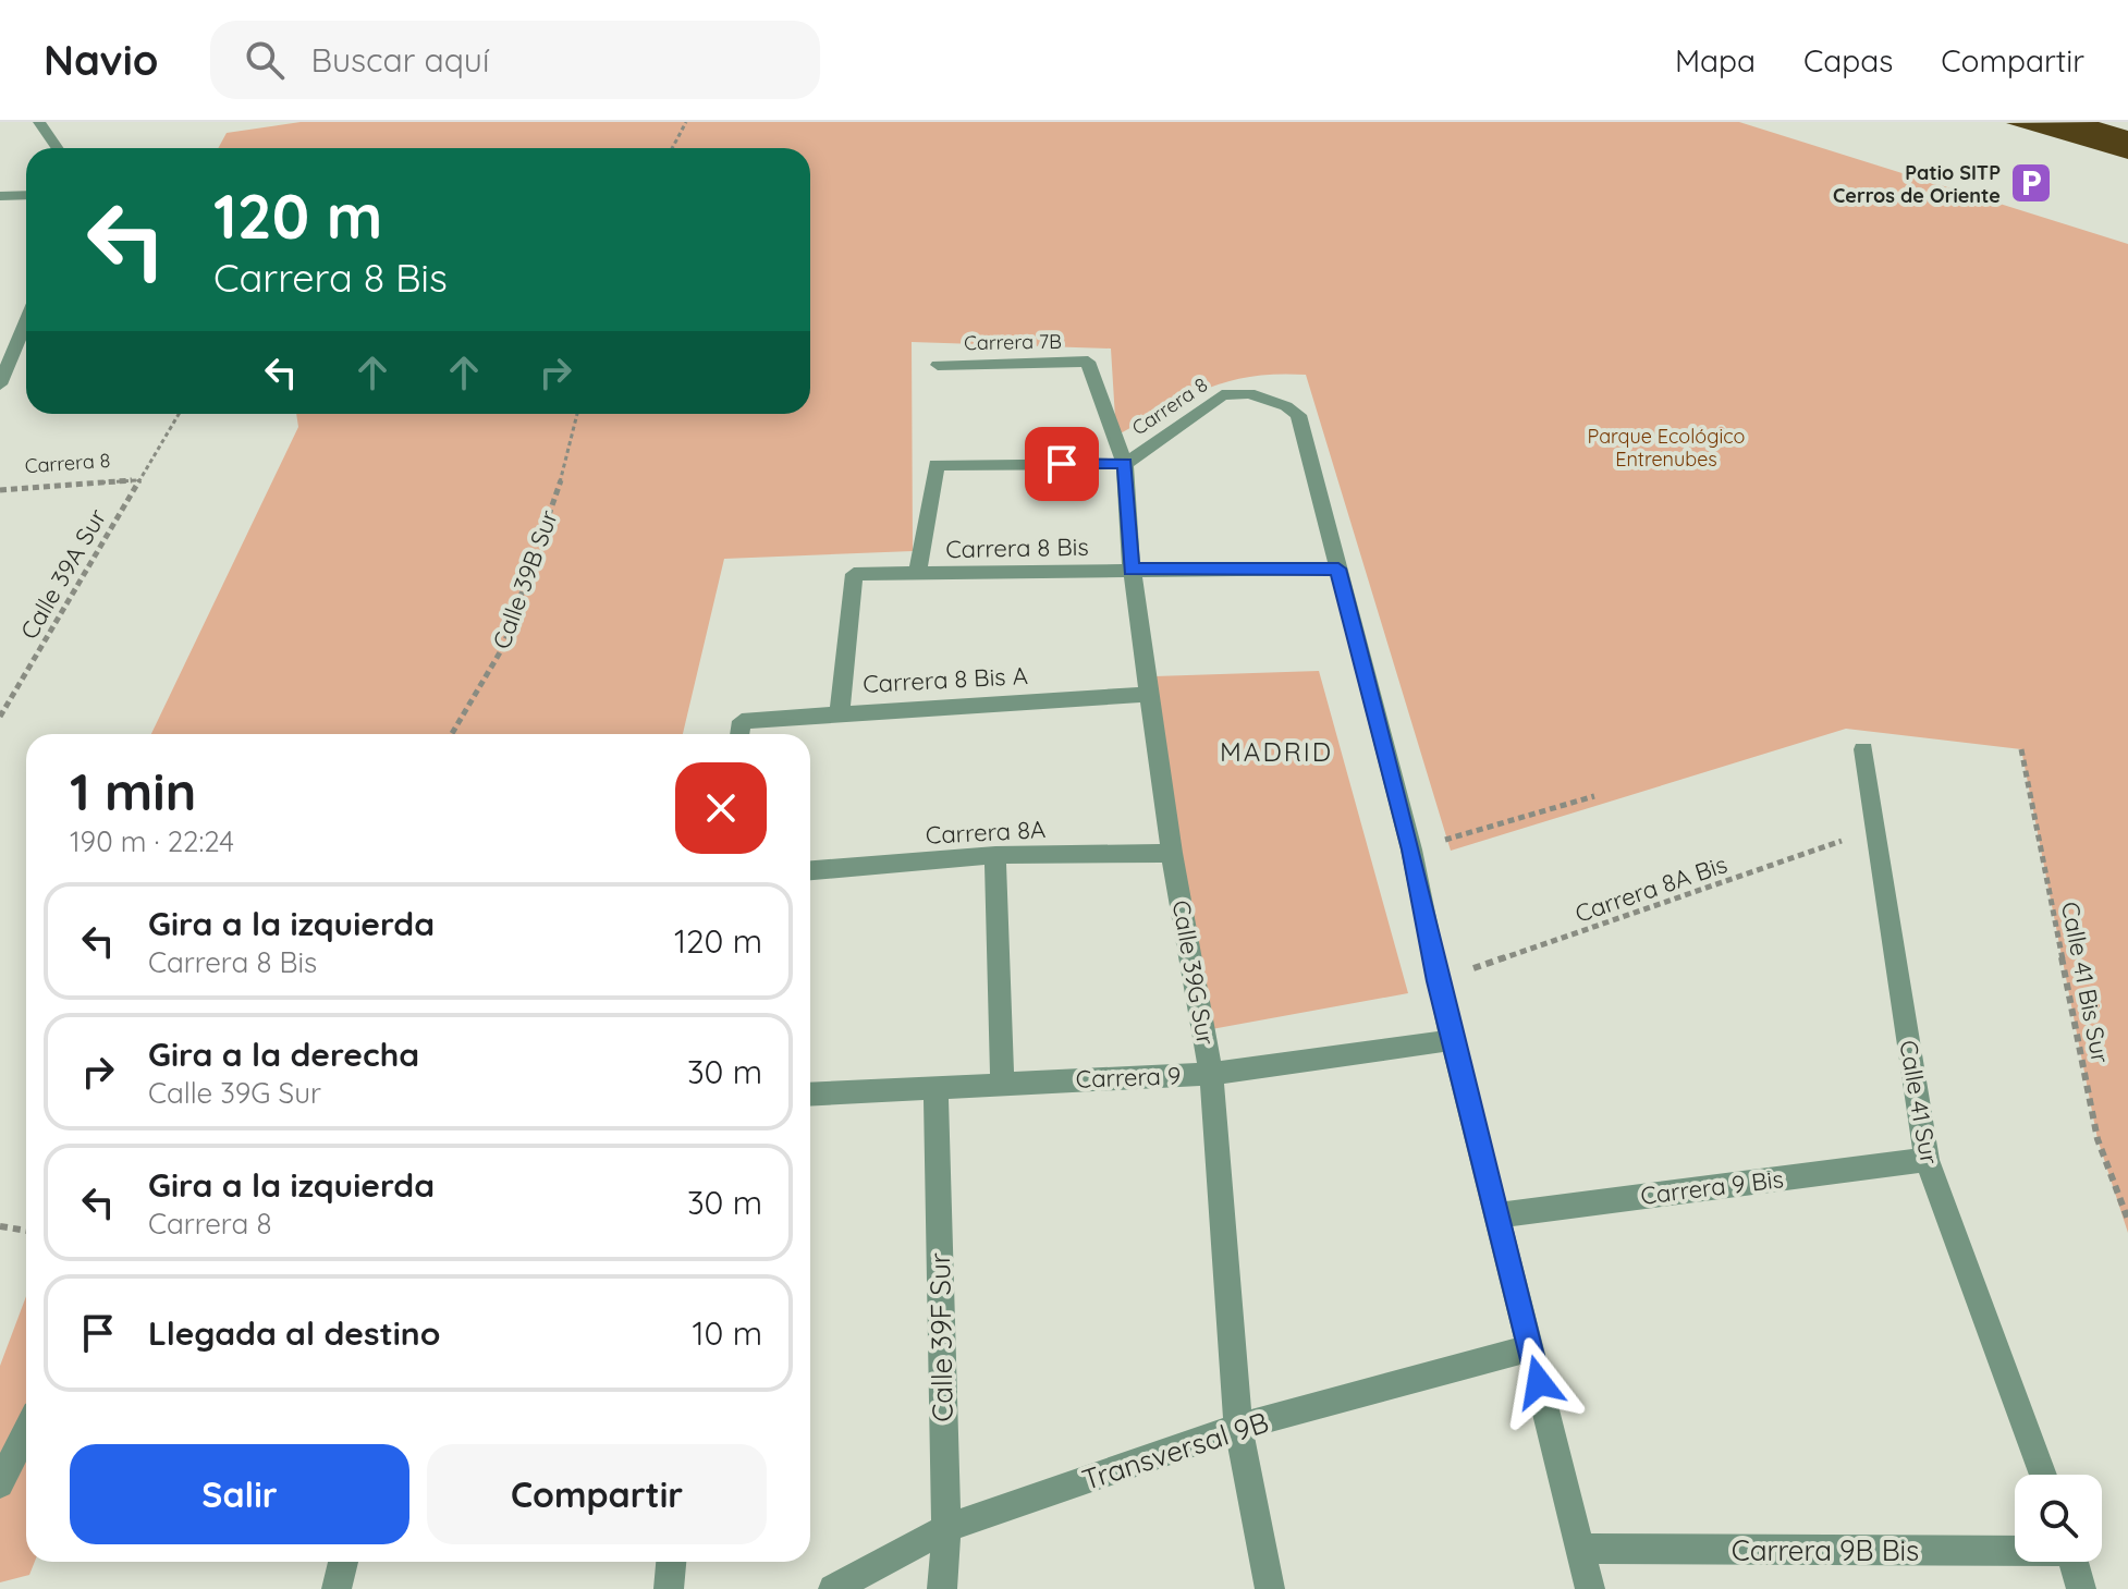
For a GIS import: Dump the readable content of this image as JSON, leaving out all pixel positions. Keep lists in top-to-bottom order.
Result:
{
  "streets": {
    "street": [
      "Carrera 7B",
      "Carrera 8",
      "Carrera 8 Bis",
      "Carrera 8 Bis A",
      "Carrera 8A",
      "Calle 39G Sur",
      "Carrera 9",
      "Calle 41 Sur",
      "Carrera 9 Bis",
      "Calle 39F Sur",
      "Transversal 9B",
      "Carrera 9B Bis"
    ],
    "path": [
      "Calle 39A Sur",
      "Calle 39B Sur",
      "Carrera 8A Bis",
      "Calle 41 Bis Sur"
    ]
  },
  "crossings": [
    ["Carrera 7B", "Calle 39G Sur"],
    ["Carrera 8", "Carrera 8 Bis"],
    ["Carrera 8", "Calle 39A Sur"],
    ["Carrera 8", "Calle 39G Sur"],
    ["Carrera 8 Bis", "Carrera 8 Bis A"],
    ["Carrera 8 Bis", "Calle 39G Sur"],
    ["Carrera 8 Bis A", "Calle 39G Sur"],
    ["Carrera 8A", "Calle 39G Sur"],
    ["Carrera 8A Bis", "Calle 41 Sur"],
    ["Calle 39G Sur", "Carrera 9"],
    ["Calle 39G Sur", "Transversal 9B"],
    ["Carrera 9", "Calle 39F Sur"],
    ["Calle 41 Sur", "Carrera 9 Bis"],
    ["Calle 39F Sur", "Transversal 9B"]
  ],
  "districts": ["MADRID"],
  "parks": ["Parque Ecológico Entrenubes"],
  "places": {
    "parking": ["Patio SITP Cerros de Oriente"]
  },
  "page": {
    "header": "Navio",
    "search": "Buscar aquí",
    "nav": ["Mapa", "Capas", "Compartir"],
    "turn": ["120 m", "Carrera 8 Bis"],
    "heading": ["1 min", "190 m · 22:24"],
    "list": [
      {
        "name": "Gira a la izquierda",
        "note": "Carrera 8 Bis",
        "value": "120 m"
      },
      {
        "name": "Gira a la derecha",
        "note": "Calle 39G Sur",
        "value": "30 m"
      },
      {
        "name": "Gira a la izquierda",
        "note": "Carrera 8",
        "value": "30 m"
      },
      {
        "name": "Llegada al destino",
        "value": "10 m"
      }
    ],
    "buttons": ["Salir", "Compartir"]
  }
}
